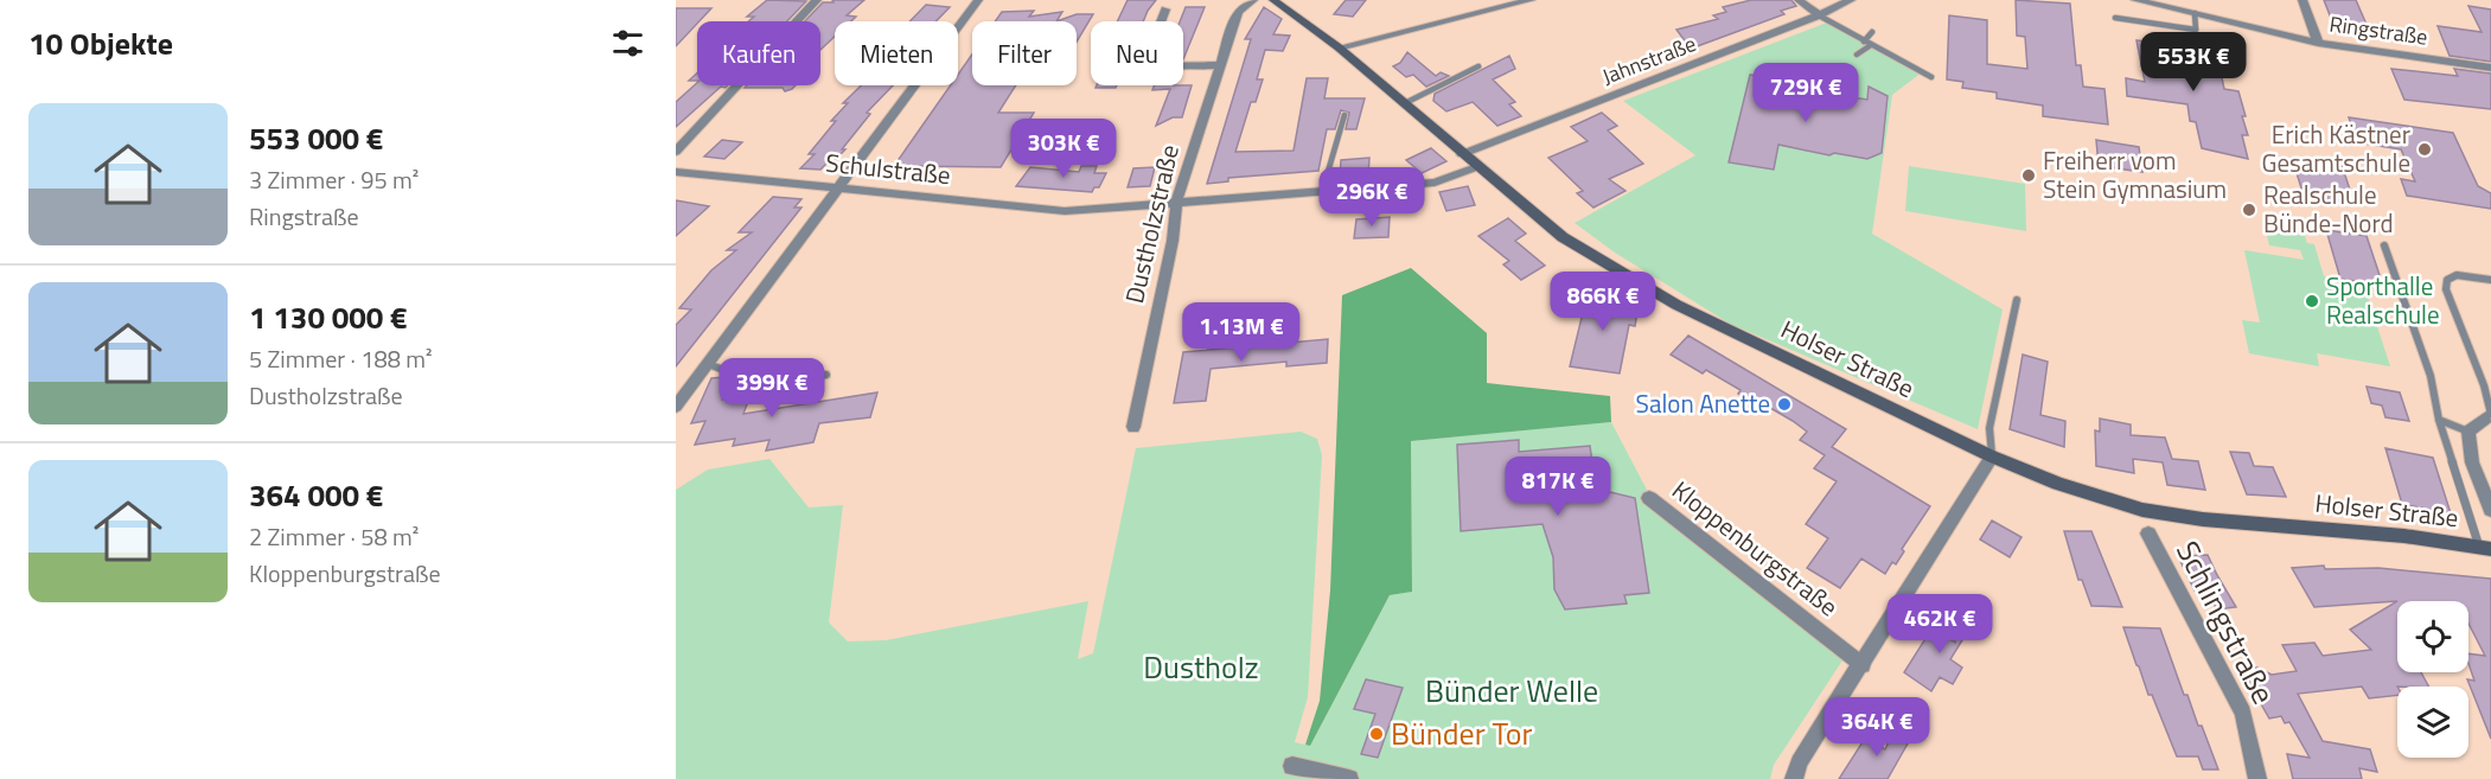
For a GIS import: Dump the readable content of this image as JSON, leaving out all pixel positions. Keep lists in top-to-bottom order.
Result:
{
  "streets": {
    "main road": ["Holser Straße"],
    "street": [
      "Ringstraße",
      "Jahnstraße",
      "Schulstraße",
      "Dustholzstraße",
      "Kloppenburgstraße",
      "Schlingstraße"
    ]
  },
  "crossings": [
    ["Jahnstraße", "Holser Straße"],
    ["Schulstraße", "Dustholzstraße"],
    ["Schulstraße", "Holser Straße"]
  ],
  "parks": ["Dustholz", "Bünder Welle"],
  "places": [
    "Erich Kästner Gesamtschule",
    "Freiherr vom Stein Gymnasium",
    "Realschule Bünde-Nord",
    "Sporthalle Realschule",
    "Salon Anette",
    "Bünder Tor"
  ],
  "page": {
    "heading": "10 Objekte",
    "chip": [
      "Kaufen",
      "Mieten",
      "Filter",
      "Neu"
    ],
    "price": [
      "553K €",
      "729K €",
      "303K €",
      "296K €",
      "866K €",
      "1.13M €",
      "399K €",
      "817K €",
      "462K €",
      "364K €"
    ],
    "list": [
      {
        "name": "553 000 €",
        "note": "3 Zimmer · 95 m² · Ringstraße"
      },
      {
        "name": "1 130 000 €",
        "note": "5 Zimmer · 188 m² · Dustholzstraße"
      },
      {
        "name": "364 000 €",
        "note": "2 Zimmer · 58 m² · Kloppenburgstraße"
      }
    ]
  }
}
